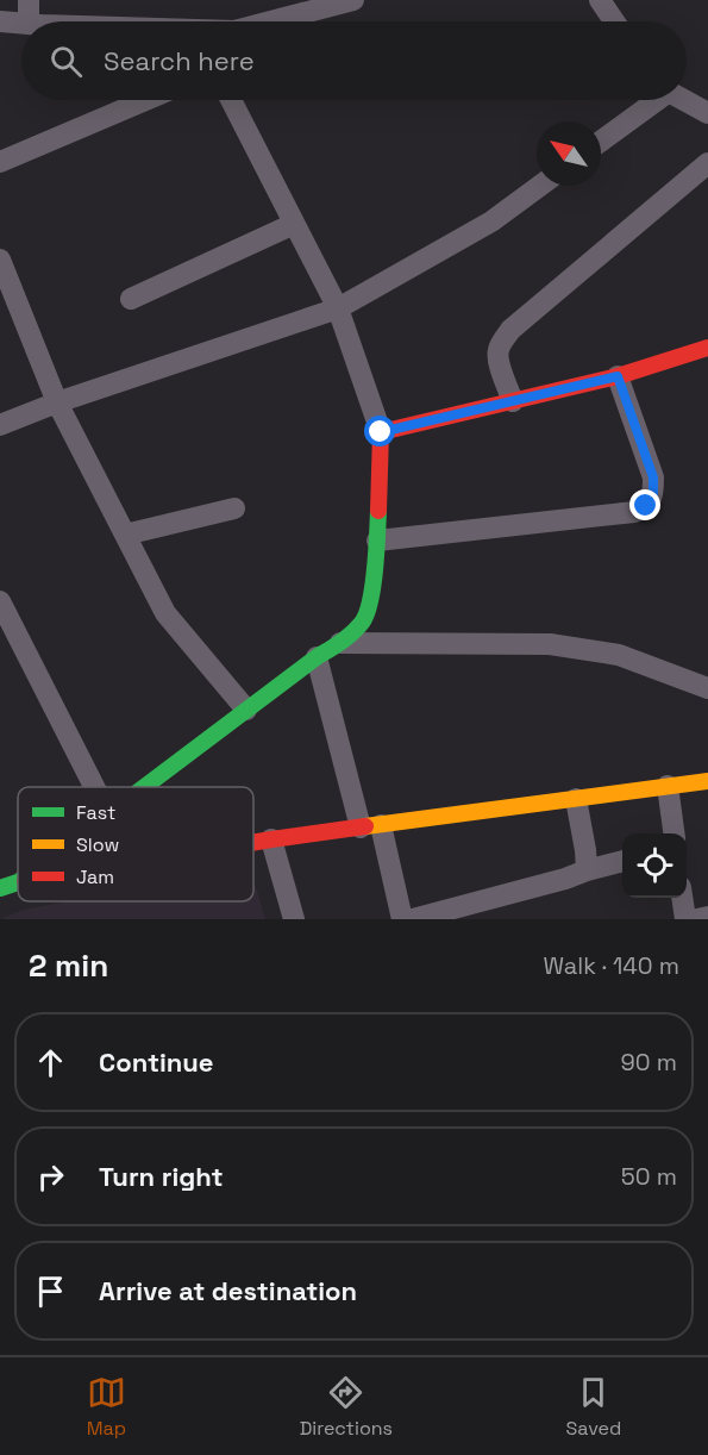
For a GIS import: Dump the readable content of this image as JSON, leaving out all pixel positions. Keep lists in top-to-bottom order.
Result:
{
  "legend": ["Fast", "Slow", "Jam"],
  "north": "top left",
  "page": {
    "search": "Search here",
    "heading": ["2 min", "Walk · 140 m"],
    "list": [
      ["Continue", "90 m"],
      ["Turn right", "50 m"],
      "Arrive at destination"
    ],
    "nav": ["Map", "Directions", "Saved"]
  }
}
